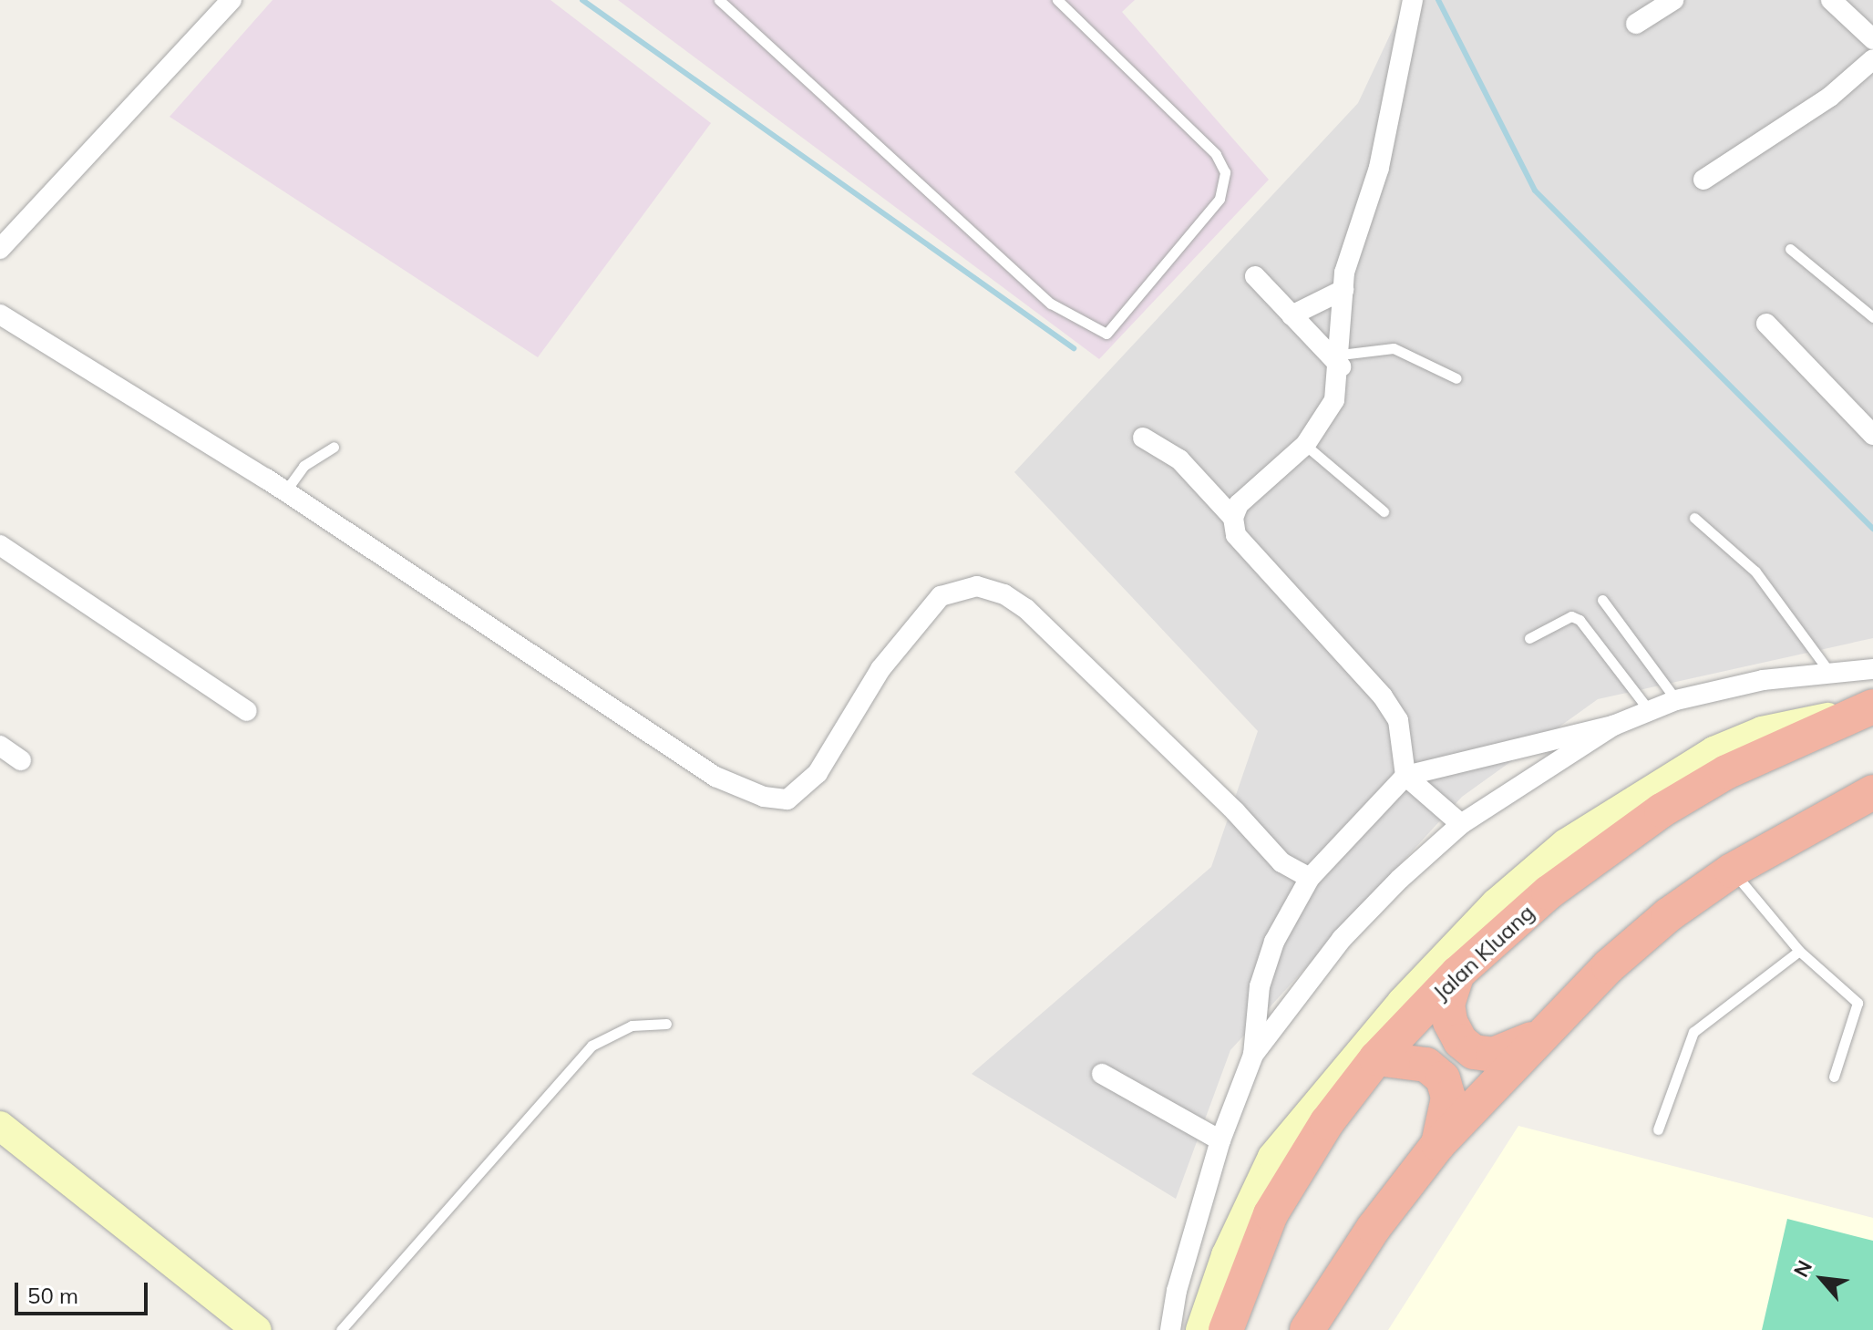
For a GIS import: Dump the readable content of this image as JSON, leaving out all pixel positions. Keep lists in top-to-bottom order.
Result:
{
  "streets": {
    "highway": ["Jalan Kluang"]
  },
  "scale_bar": "50 m",
  "north": "top left"
}
